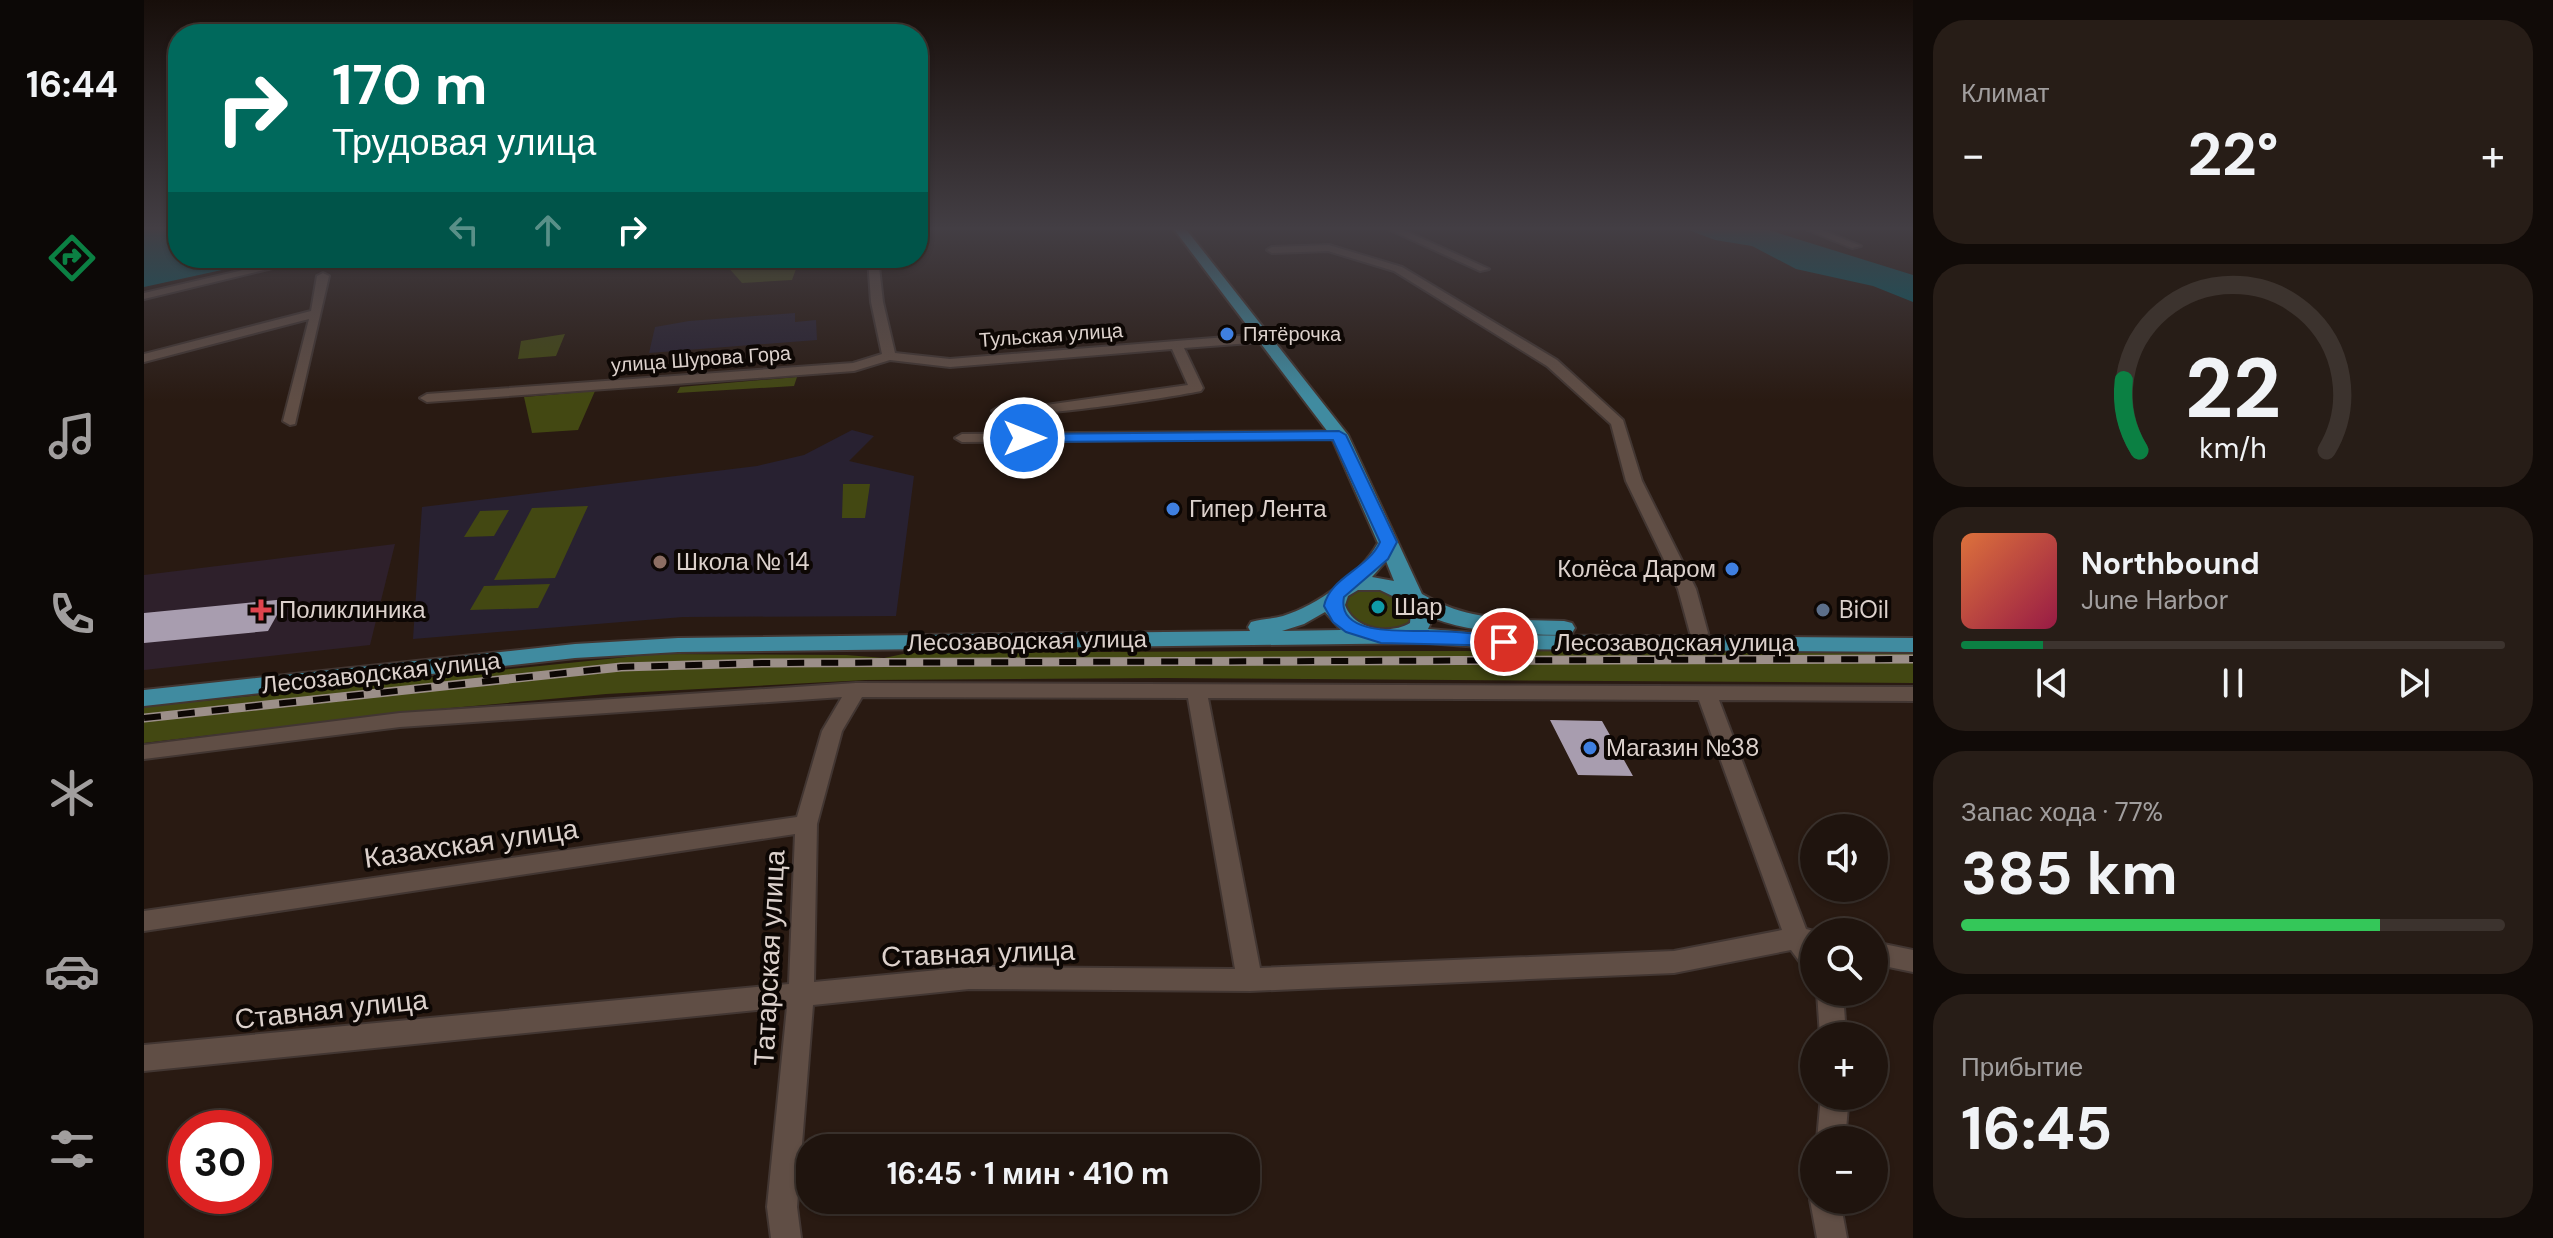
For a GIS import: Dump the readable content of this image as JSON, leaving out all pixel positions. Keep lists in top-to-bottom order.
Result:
{
  "streets": {
    "main road": ["Лесозаводская улица"],
    "street": [
      "Тульская улица",
      "улица Шурова Гора",
      "Казахская улица",
      "Ставная улица",
      "Татарская улица"
    ]
  },
  "crossings": [
    ["Тульская улица", "улица Шурова Гора"],
    ["Лесозаводская улица", "Татарская улица"],
    ["Казахская улица", "Татарская улица"],
    ["Ставная улица", "Татарская улица"]
  ],
  "places": {
    "other": [
      "Пятёрочка",
      "Гипер Лента",
      "Школа № 14",
      "Колёса Даром",
      "Шар",
      "BiOil",
      "Магазин №38"
    ],
    "health": ["Поликлиника"]
  },
  "page": {
    "tabs": "16:44",
    "tile": [
      "Климат",
      ["Запас хода · 77%", "385 km"],
      ["Прибытие", "16:45"]
    ],
    "turn": ["170 m", "Трудовая улица"],
    "heat": ["−", "22°", "+"],
    "song": ["Northbound", "June Harbor"],
    "map_buttons": ["+", "−"],
    "limit": "30",
    "trip": "16:45 · 1 мин · 410 m",
    "gauge": ["22", "km/h"]
  }
}
